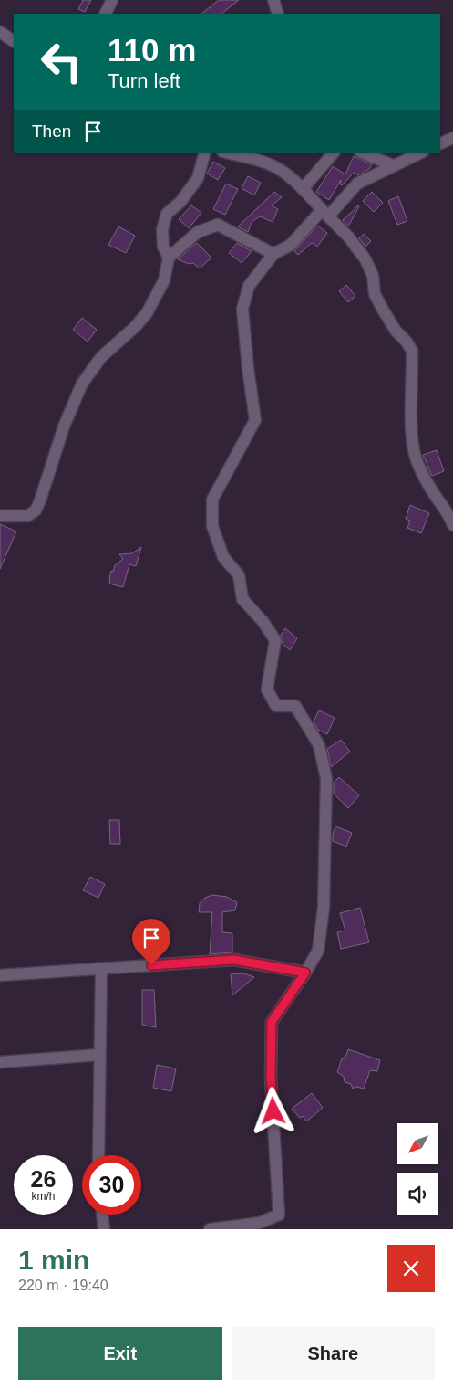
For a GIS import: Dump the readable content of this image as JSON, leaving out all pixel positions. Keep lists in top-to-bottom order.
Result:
{
  "north": "bottom left",
  "page": {
    "turn": ["110 m", "Turn left"],
    "then": "Then",
    "speed": "26 km/h",
    "limit": "30",
    "heading": ["1 min", "220 m · 19:40"],
    "buttons": ["Exit", "Share"]
  }
}
